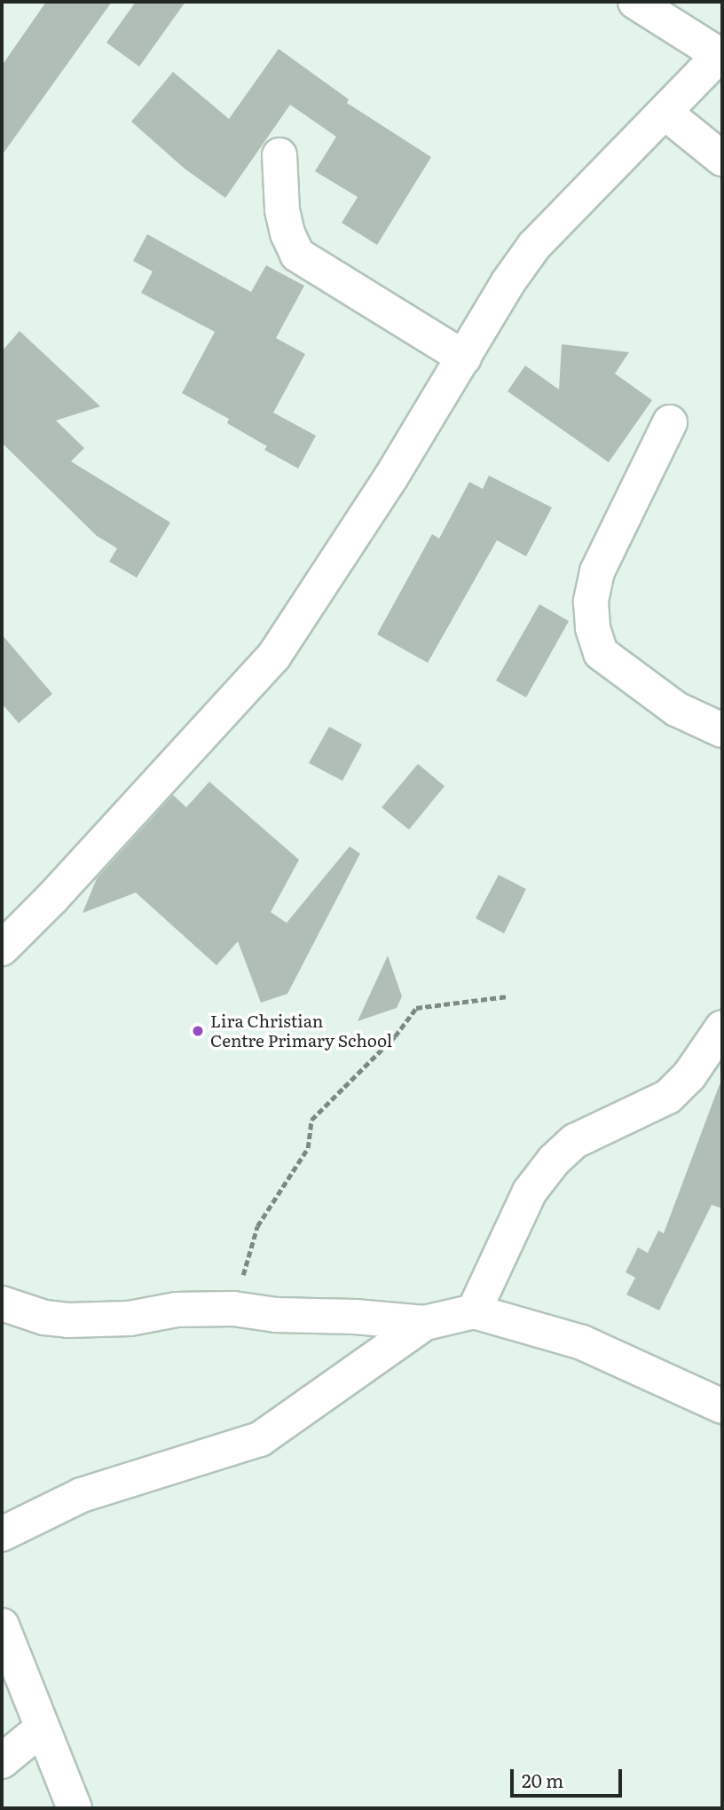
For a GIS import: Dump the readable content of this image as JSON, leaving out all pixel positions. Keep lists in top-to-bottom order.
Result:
{
  "places": ["Lira Christian Centre Primary School"],
  "scale_bar": "20 m"
}
